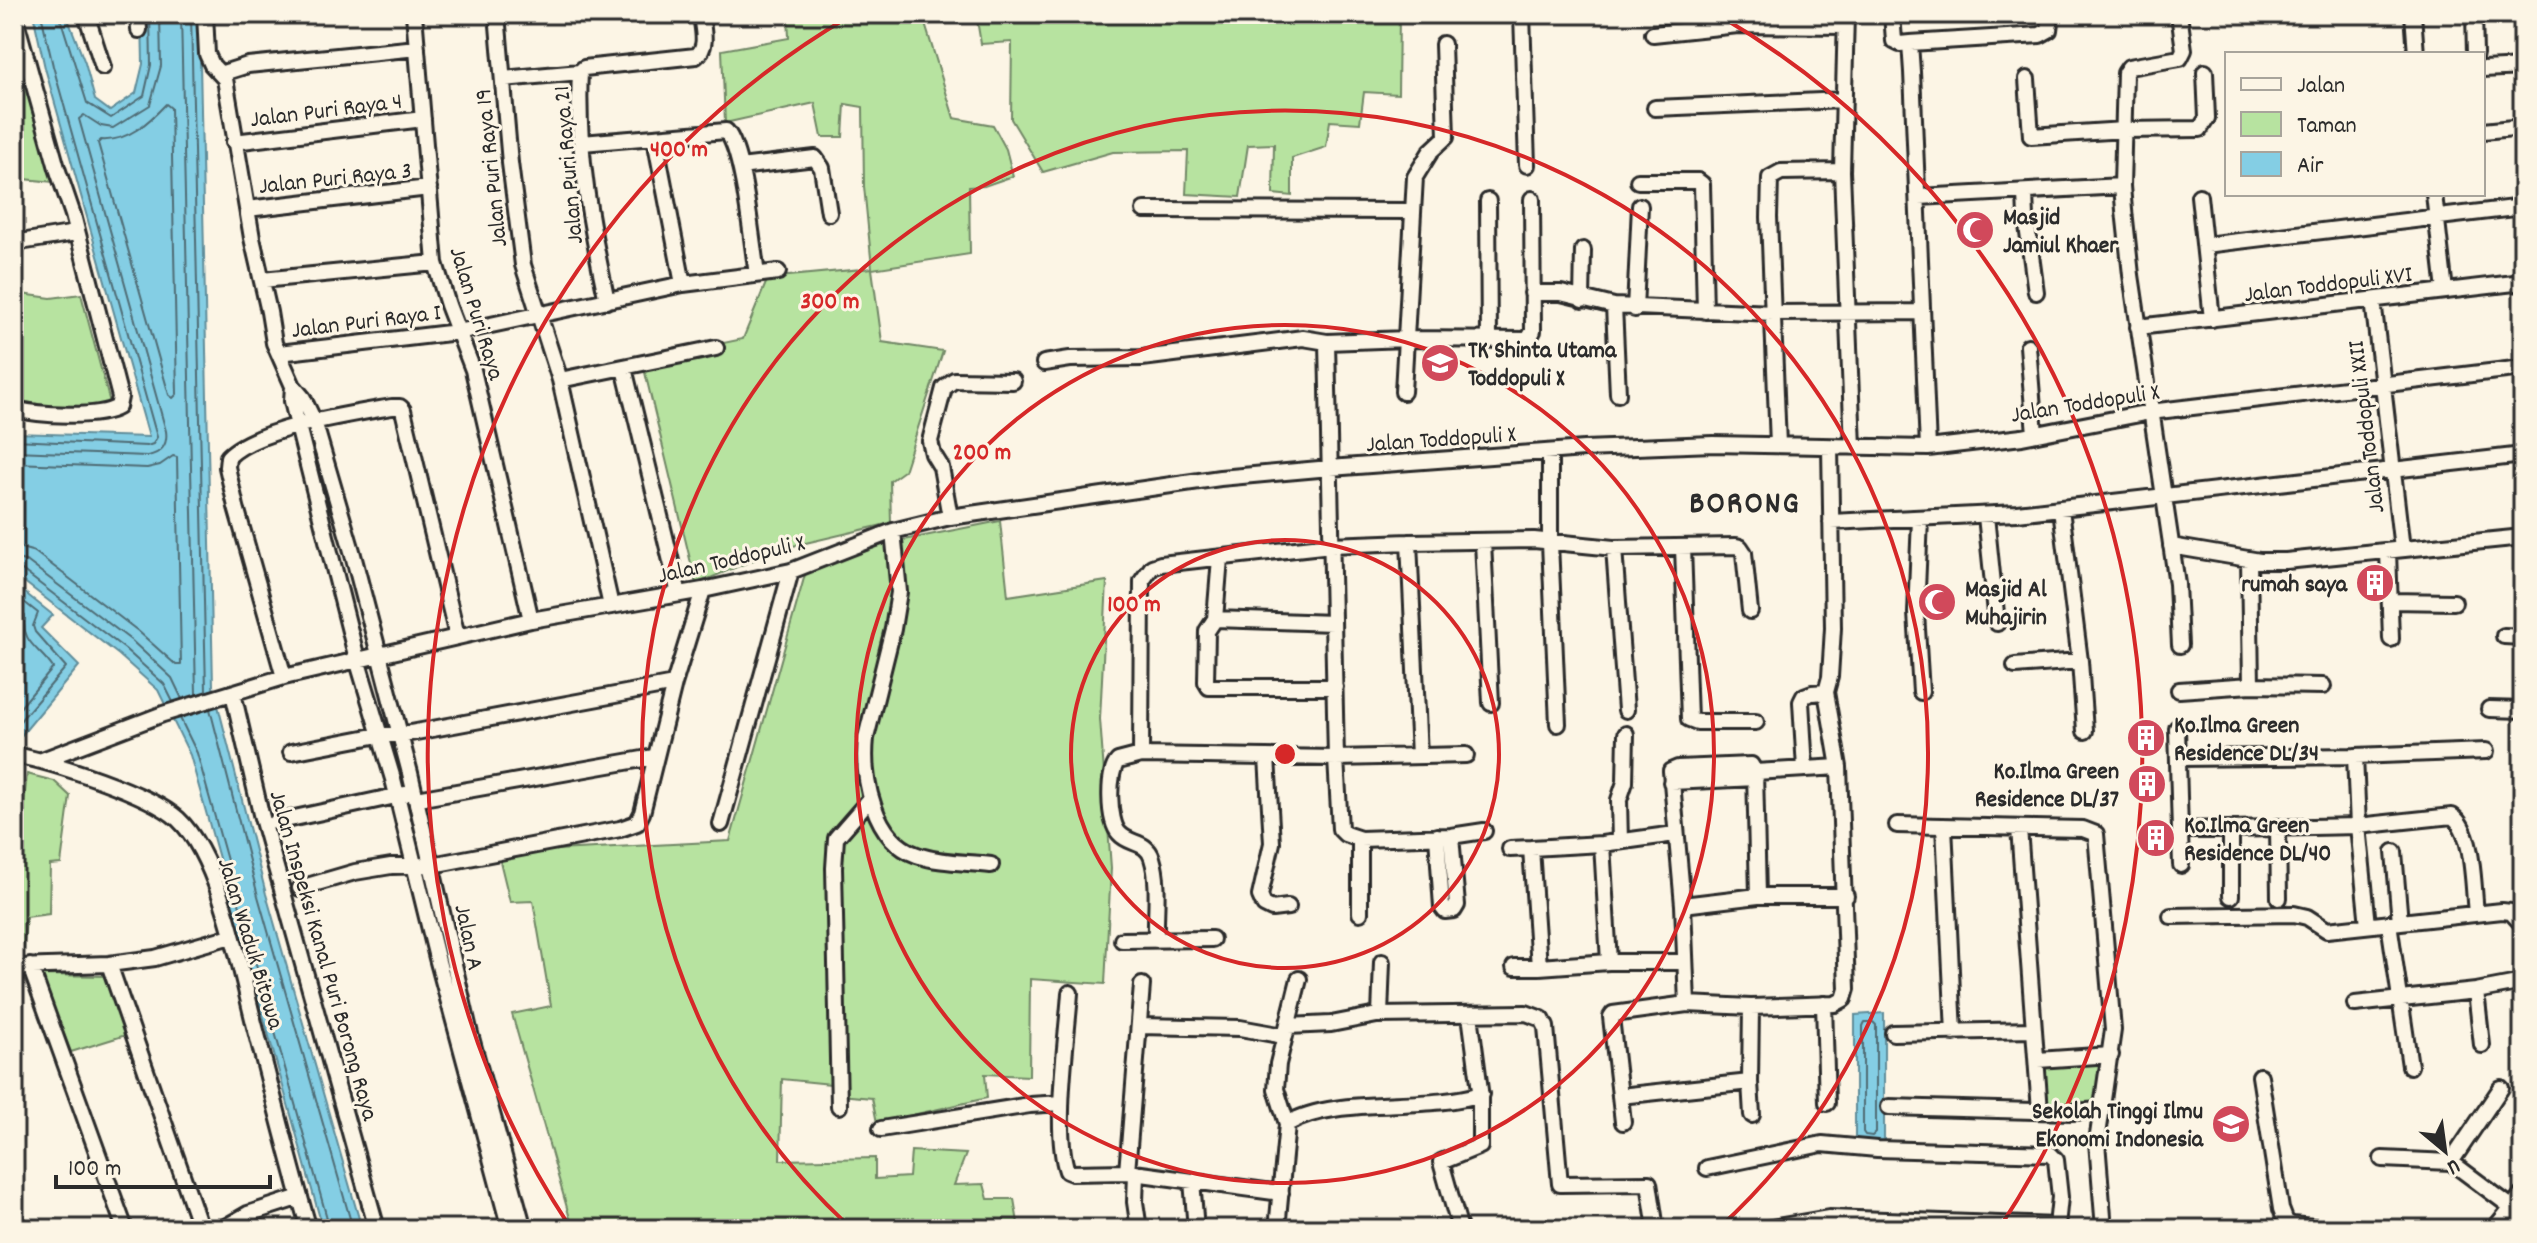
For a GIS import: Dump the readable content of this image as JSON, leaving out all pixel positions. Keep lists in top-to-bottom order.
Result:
{
  "streets": {
    "street": [
      "Jalan Puri Raya 4",
      "Jalan Puri Raya 21",
      "Jalan Puri Raya 19",
      "Jalan Puri Raya 3",
      "Jalan Toddopuli XVI",
      "Jalan Puri Raya",
      "Jalan Puri Raya I",
      "Jalan Toddopuli X",
      "Jalan Toddopuli XXII",
      "Jalan A",
      "Jalan Waduk Bitowa",
      "Jalan Inspeksi Kanal Puri Borong Raya"
    ]
  },
  "crossings": [
    ["Jalan Puri Raya 4", "Jalan Puri Raya"],
    ["Jalan Puri Raya 21", "Jalan Puri Raya I"],
    ["Jalan Puri Raya 19", "Jalan Puri Raya I"],
    ["Jalan Puri Raya 19", "Jalan Toddopuli X"],
    ["Jalan Puri Raya 3", "Jalan Puri Raya"],
    ["Jalan Toddopuli XVI", "Jalan Toddopuli XXII"],
    ["Jalan Puri Raya", "Jalan Puri Raya I"],
    ["Jalan Puri Raya", "Jalan Toddopuli X"],
    ["Jalan Toddopuli X", "Jalan Toddopuli XXII"],
    ["Jalan Toddopuli X", "Jalan A"],
    ["Jalan Toddopuli X", "Jalan Waduk Bitowa"],
    ["Jalan Toddopuli X", "Jalan Inspeksi Kanal Puri Borong Raya"]
  ],
  "districts": ["BORONG"],
  "places": {
    "mosque": ["Masjid Jamiul Khaer", "Masjid Al Muhajirin"],
    "school or university": ["TK Shinta Utama Toddopuli X", "Sekolah Tinggi Ilmu Ekonomi Indonesia"],
    "building": [
      "rumah saya",
      "Ko.Ilma Green Residence DL/34",
      "Ko.Ilma Green Residence DL/37",
      "Ko.Ilma Green Residence DL/40"
    ]
  },
  "legend": ["Jalan", "Taman", "Air"],
  "scale_bar": "100 m",
  "north": "bottom right",
  "rings": [
    "400 m",
    "300 m",
    "200 m",
    "100 m"
  ]
}
